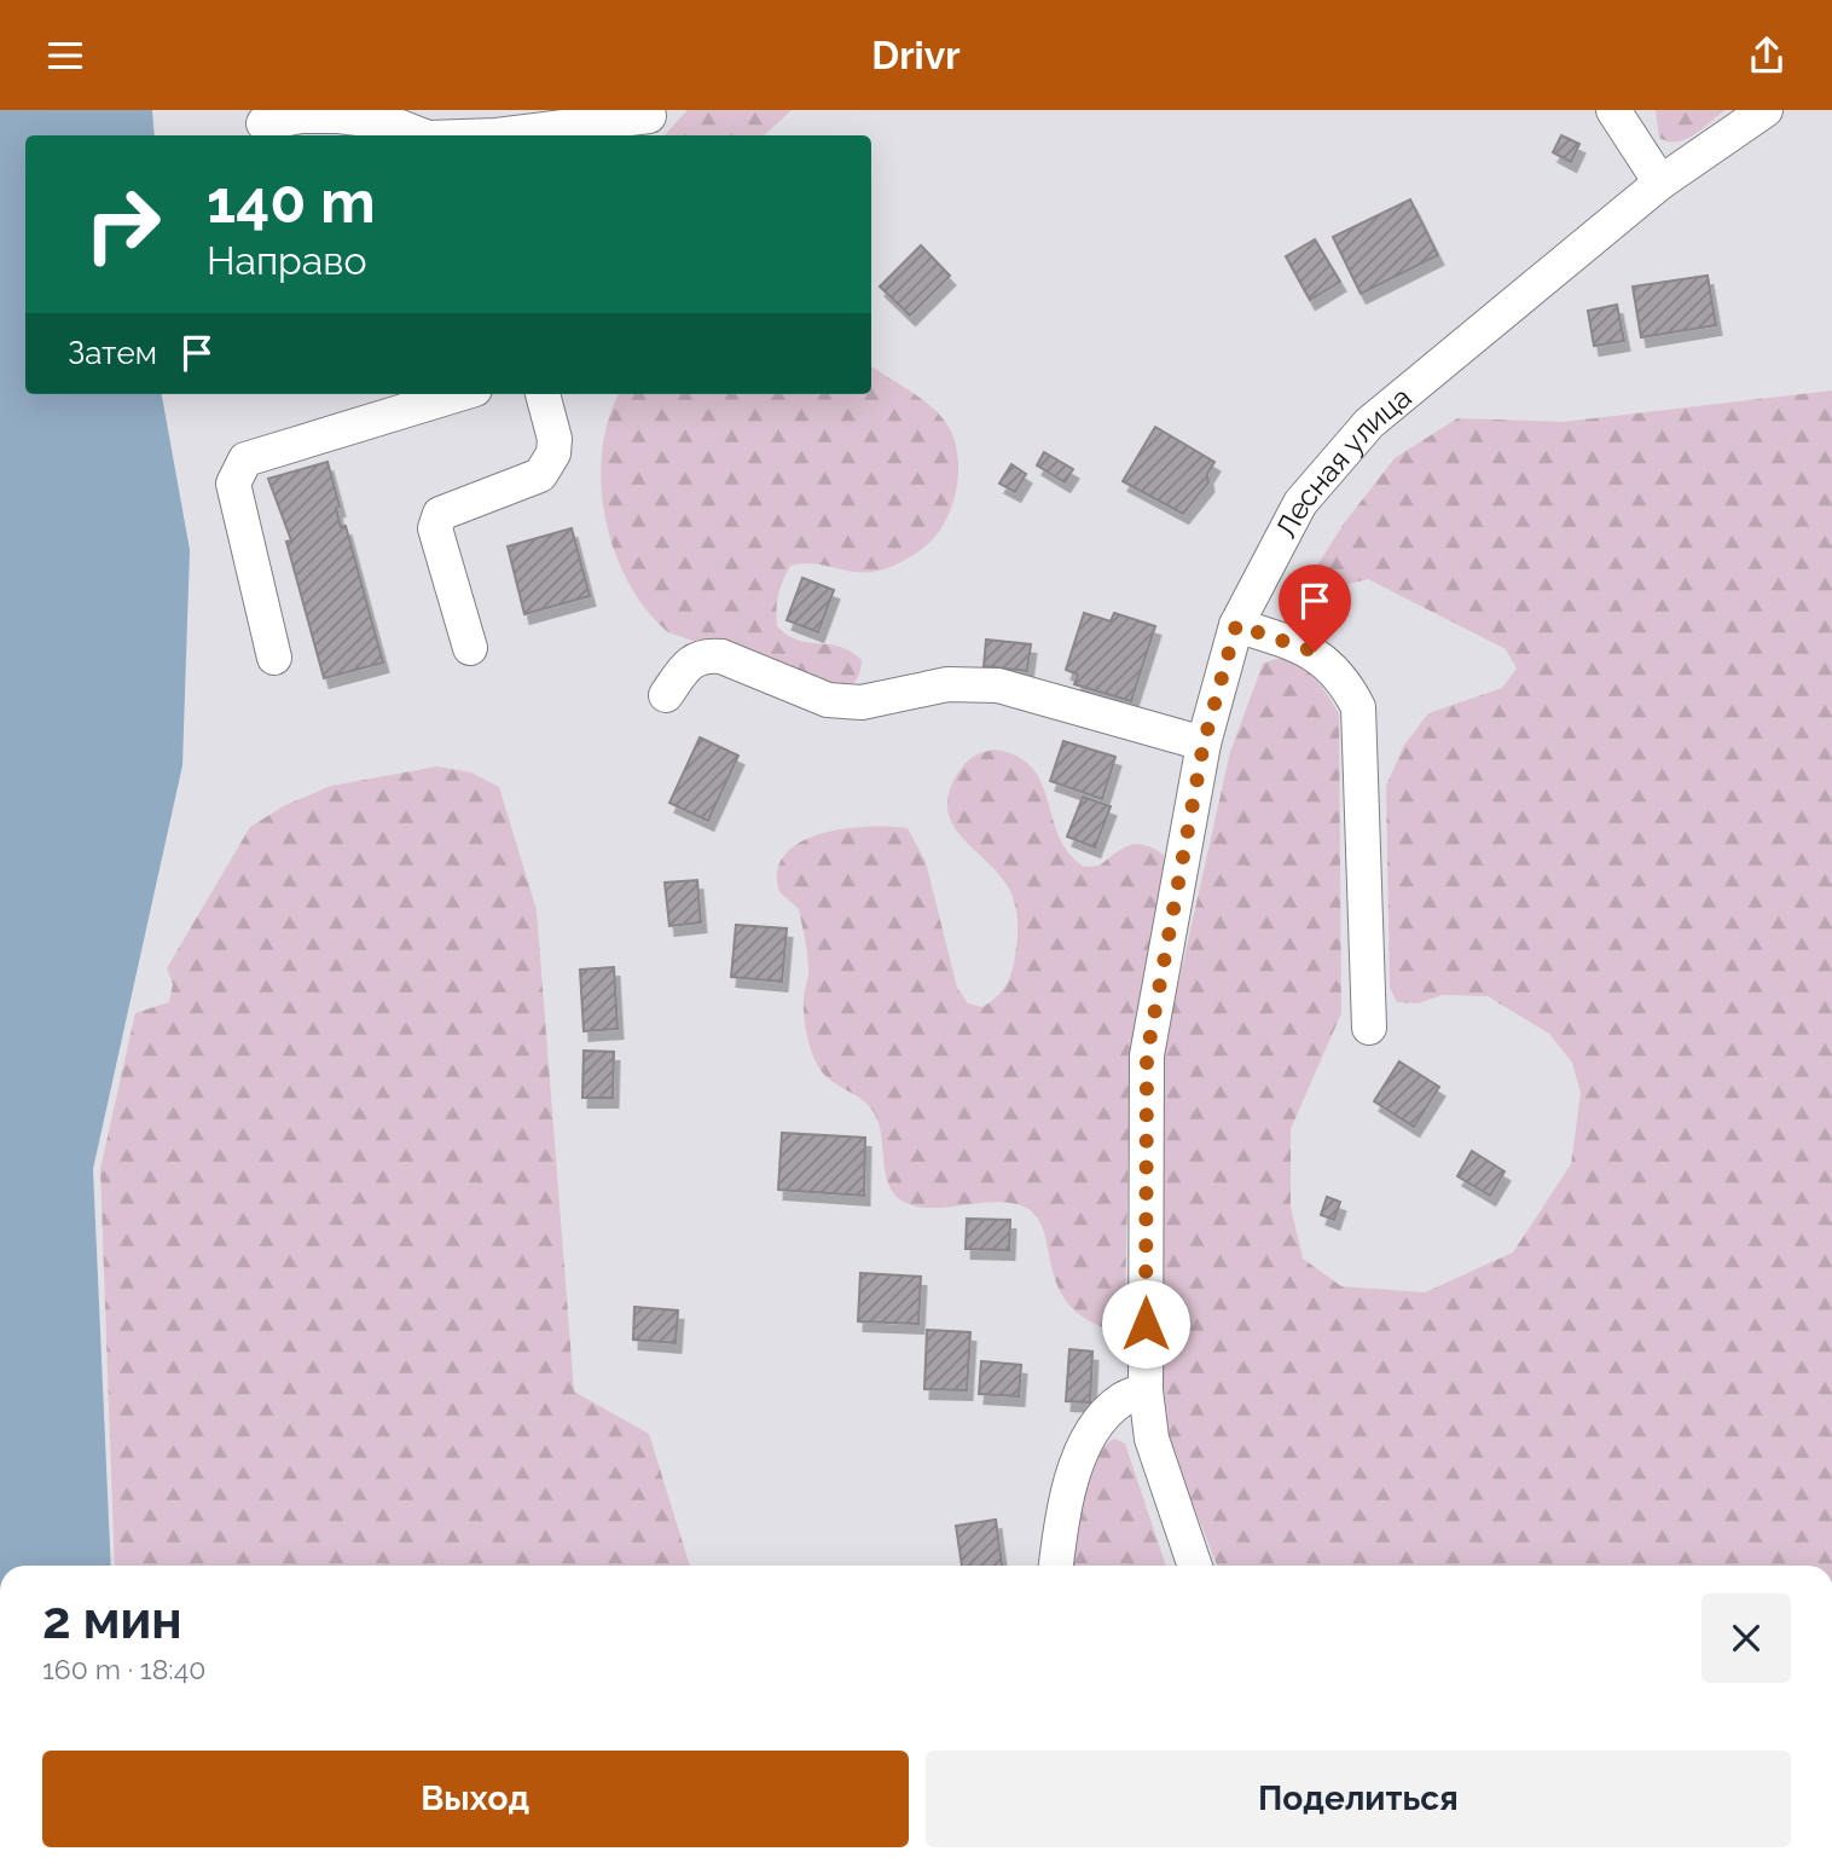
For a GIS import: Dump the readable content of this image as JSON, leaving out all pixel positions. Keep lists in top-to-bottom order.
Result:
{
  "streets": {
    "street": ["Лесная улица"]
  },
  "page": {
    "header": "Drivr",
    "turn": ["140 m", "Направо"],
    "then": "Затем",
    "heading": ["2 мин", "160 m · 18:40"],
    "buttons": ["Выход", "Поделиться"]
  }
}
